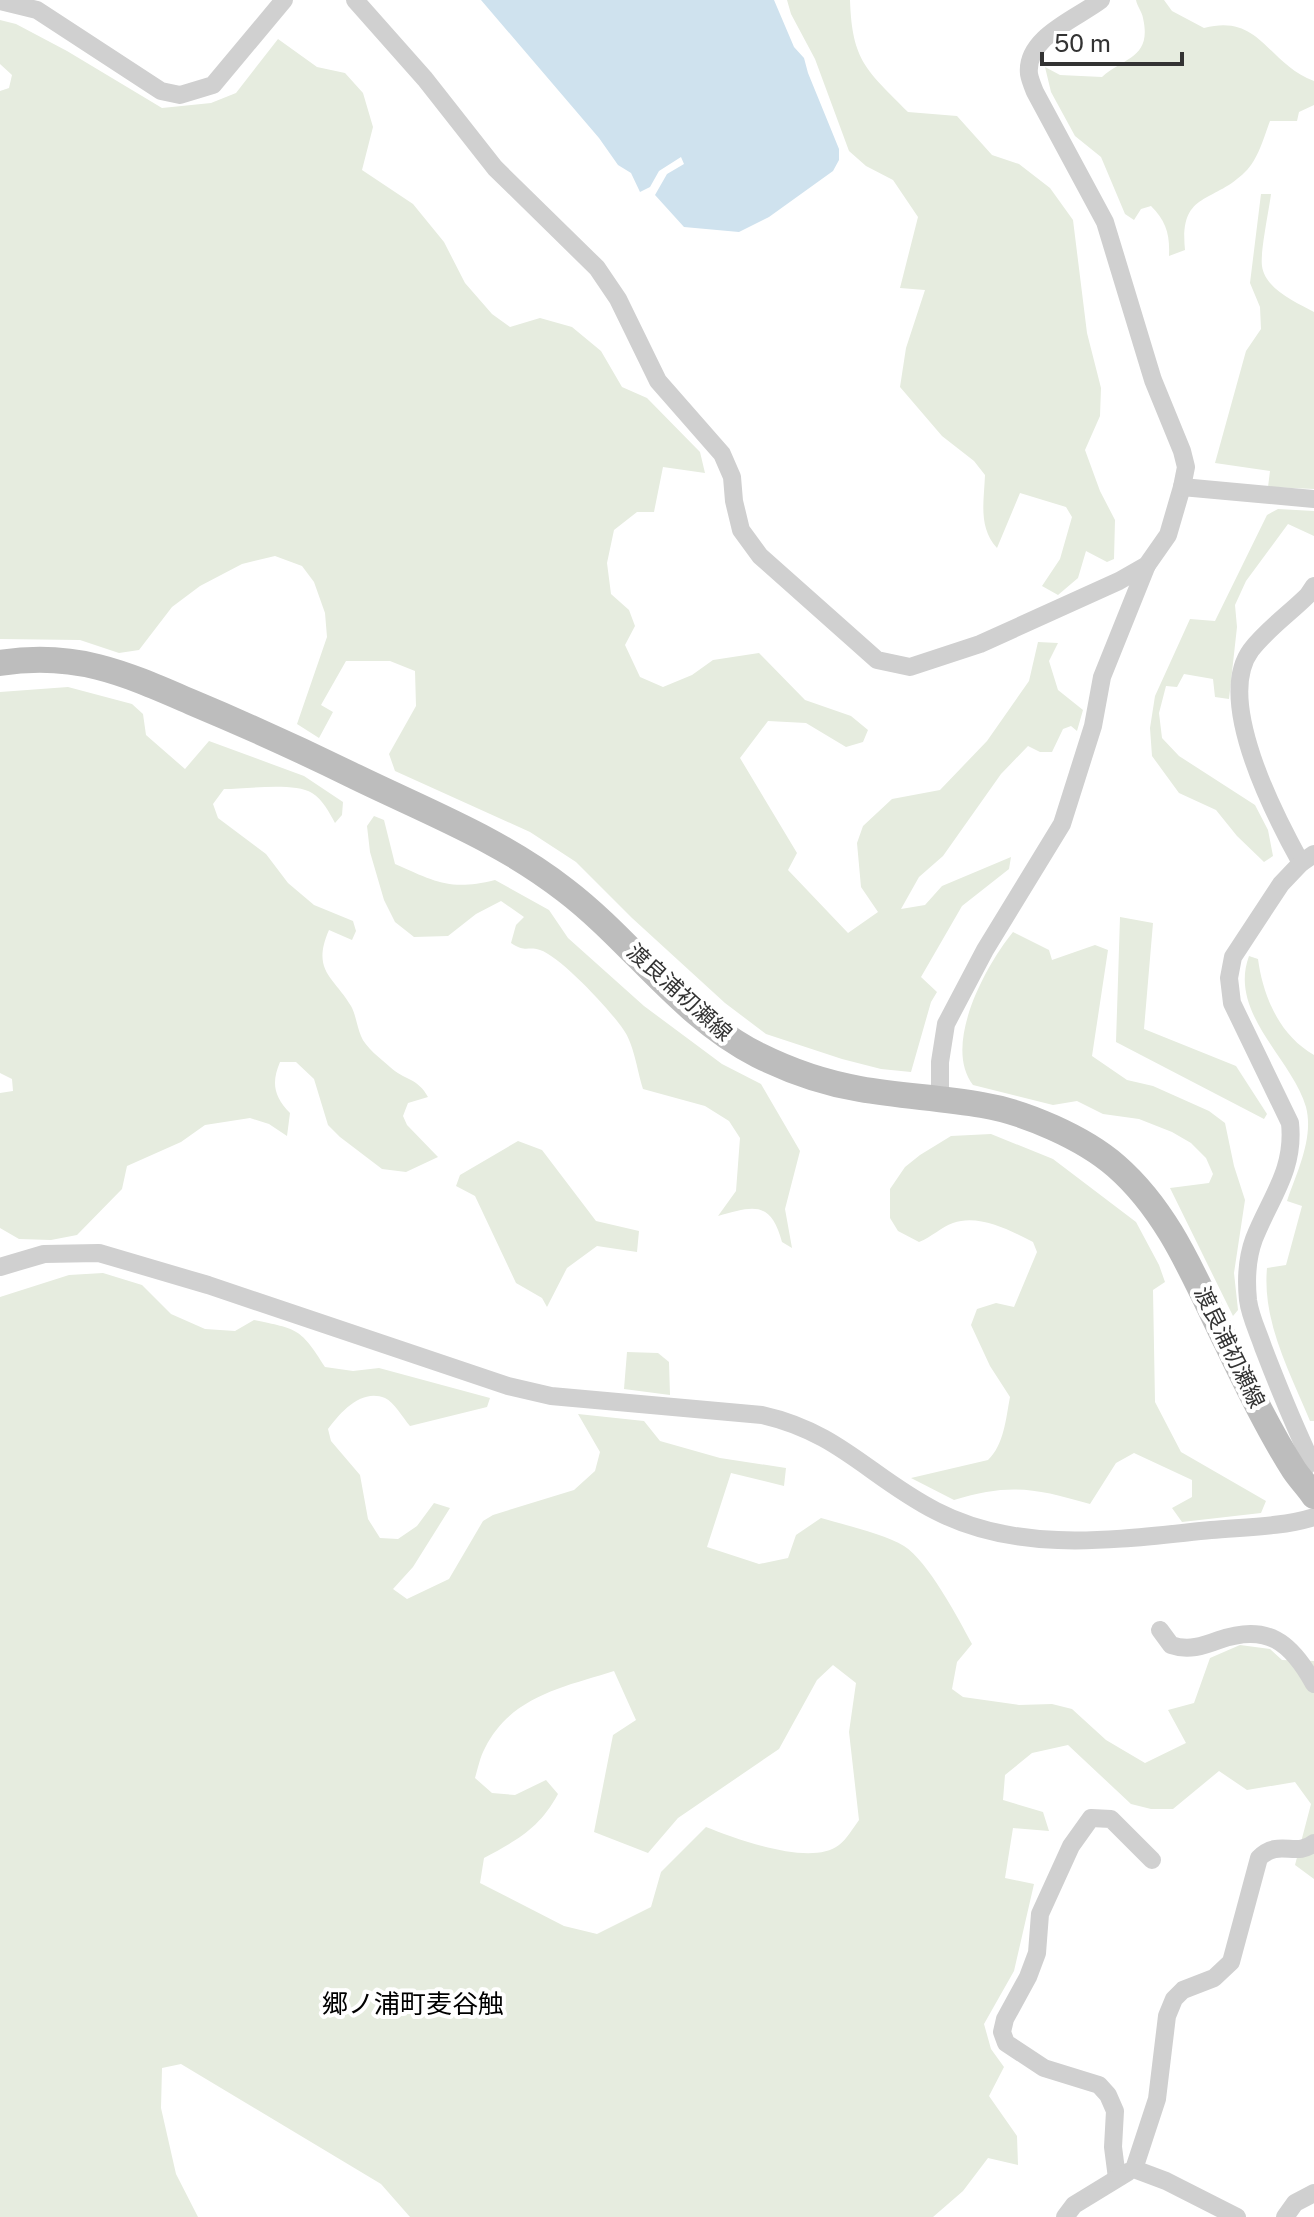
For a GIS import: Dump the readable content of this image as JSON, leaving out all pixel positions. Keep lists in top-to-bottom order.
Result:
{
  "streets": {
    "main road": ["渡良浦初瀬線"]
  },
  "districts": ["郷ノ浦町麦谷触"],
  "scale_bar": "50 m"
}
